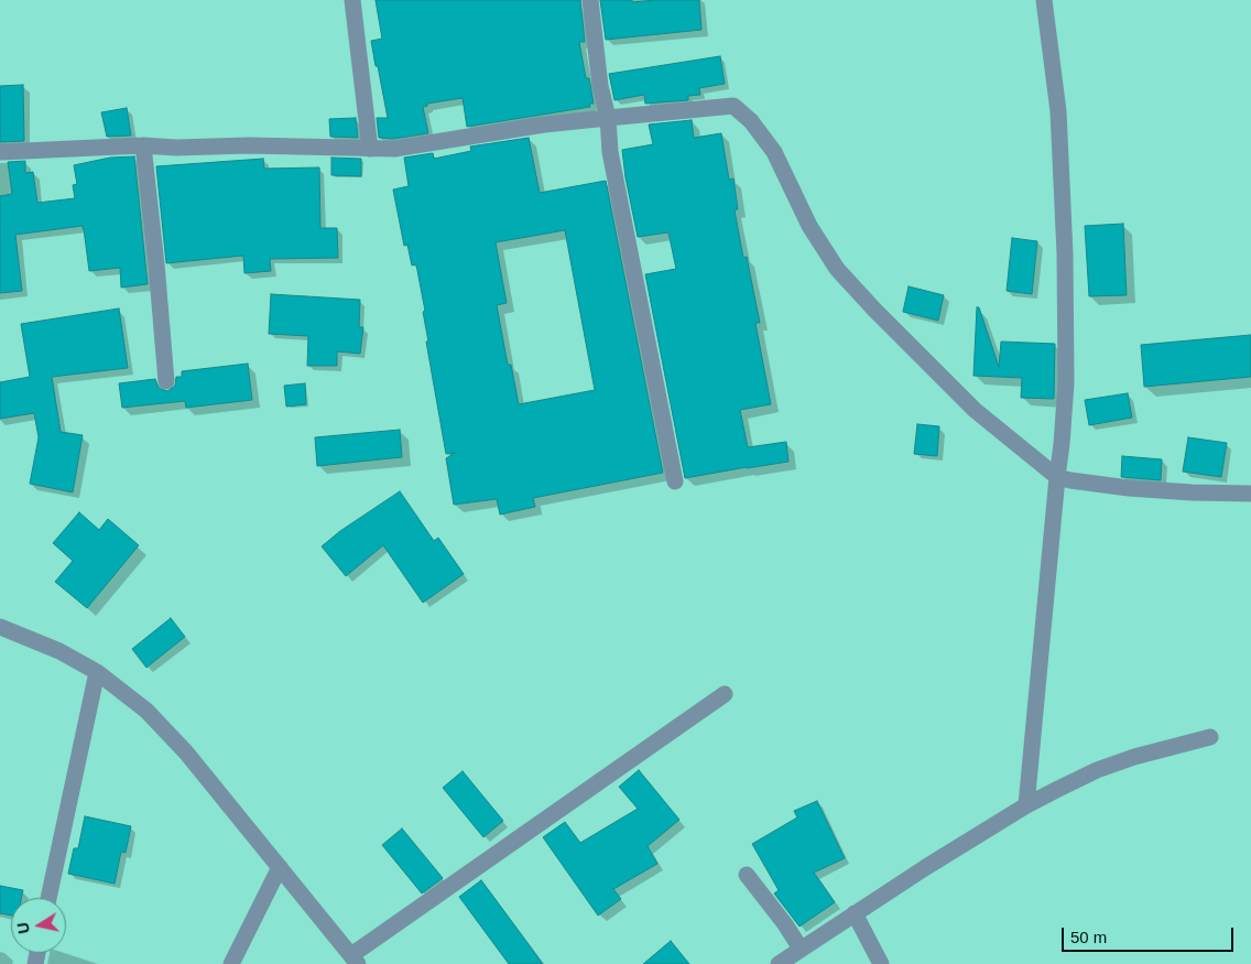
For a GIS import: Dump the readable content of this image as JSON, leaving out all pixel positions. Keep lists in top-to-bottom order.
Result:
{
  "scale_bar": "50 m",
  "north": "left"
}
